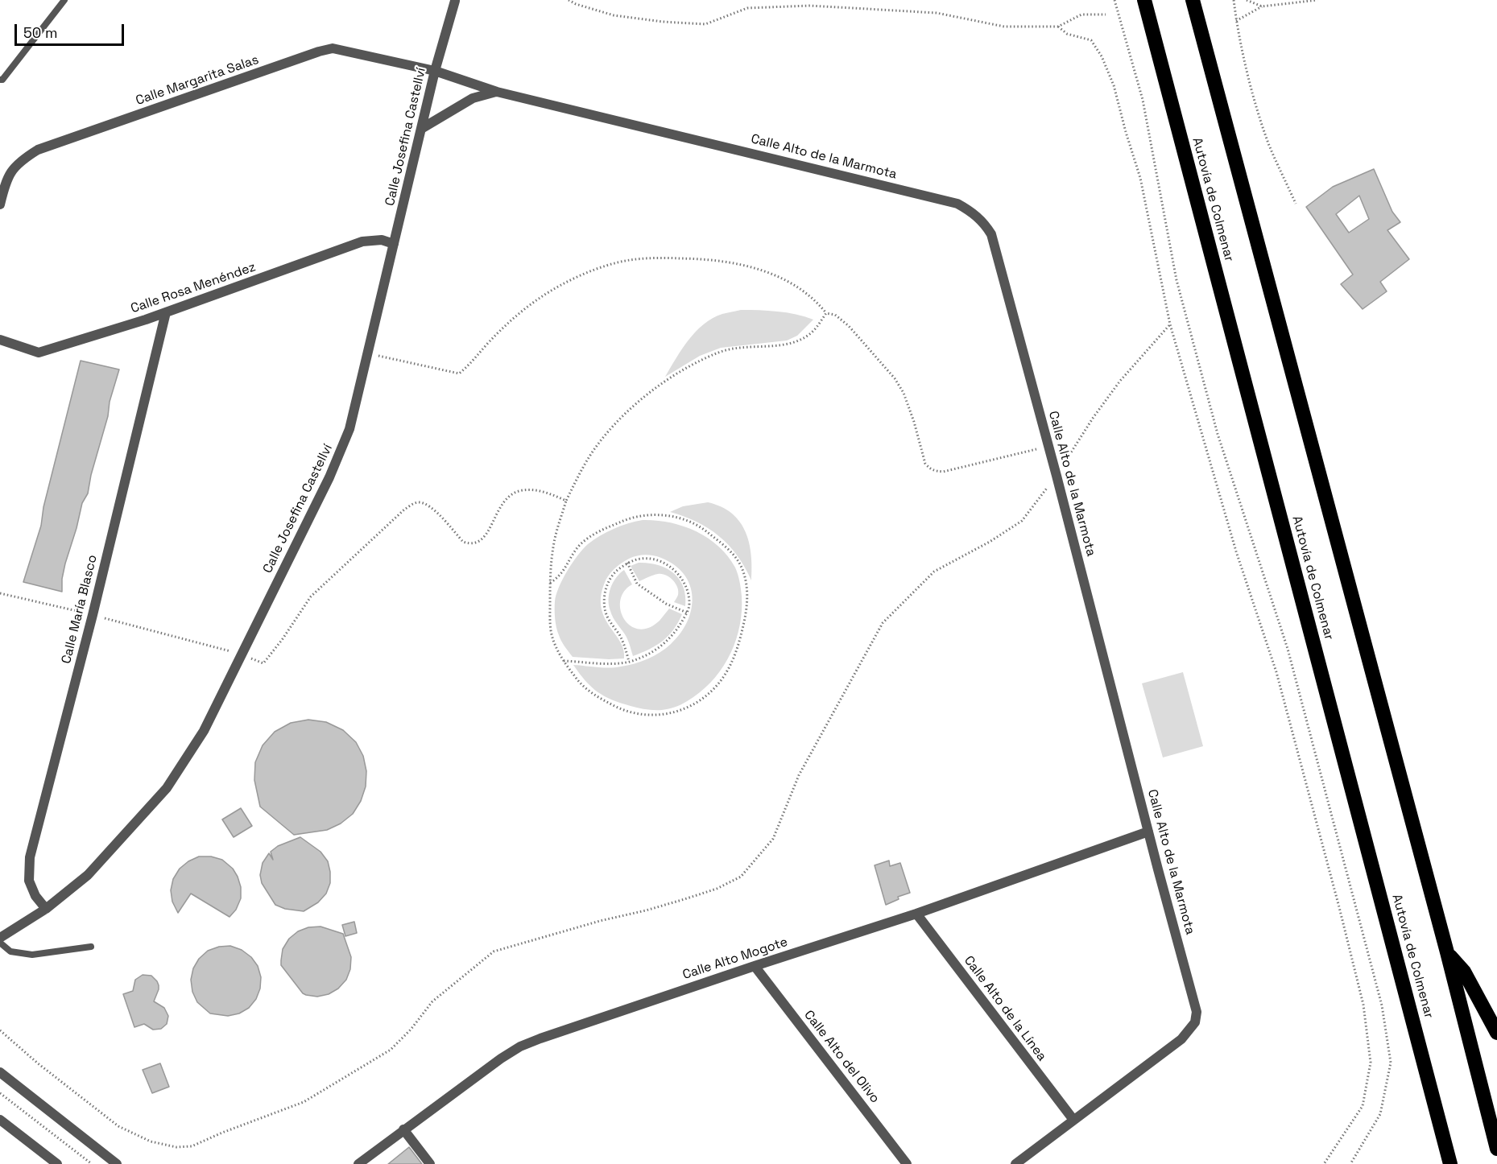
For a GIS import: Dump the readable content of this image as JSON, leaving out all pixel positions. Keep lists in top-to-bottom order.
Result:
{
  "streets": {
    "highway": ["Autovía de Colmenar"],
    "street": [
      "Calle Margarita Salas",
      "Calle Josefina Castellví",
      "Calle Alto de la Marmota",
      "Calle Rosa Menéndez",
      "Calle María Blasco",
      "Calle Alto Mogote",
      "Calle Alto de la Línea",
      "Calle Alto del Olivo"
    ]
  },
  "crossings": [
    ["Calle Margarita Salas", "Calle Josefina Castellví"],
    ["Calle Margarita Salas", "Calle Alto de la Marmota"],
    ["Calle Josefina Castellví", "Calle Alto de la Marmota"],
    ["Calle Josefina Castellví", "Calle Rosa Menéndez"],
    ["Calle Josefina Castellví", "Calle María Blasco"],
    ["Calle Alto de la Marmota", "Calle Alto Mogote"],
    ["Calle Alto de la Marmota", "Calle Alto de la Línea"],
    ["Calle Rosa Menéndez", "Calle María Blasco"],
    ["Calle Alto Mogote", "Calle Alto de la Línea"],
    ["Calle Alto Mogote", "Calle Alto del Olivo"]
  ],
  "scale_bar": "50 m"
}
